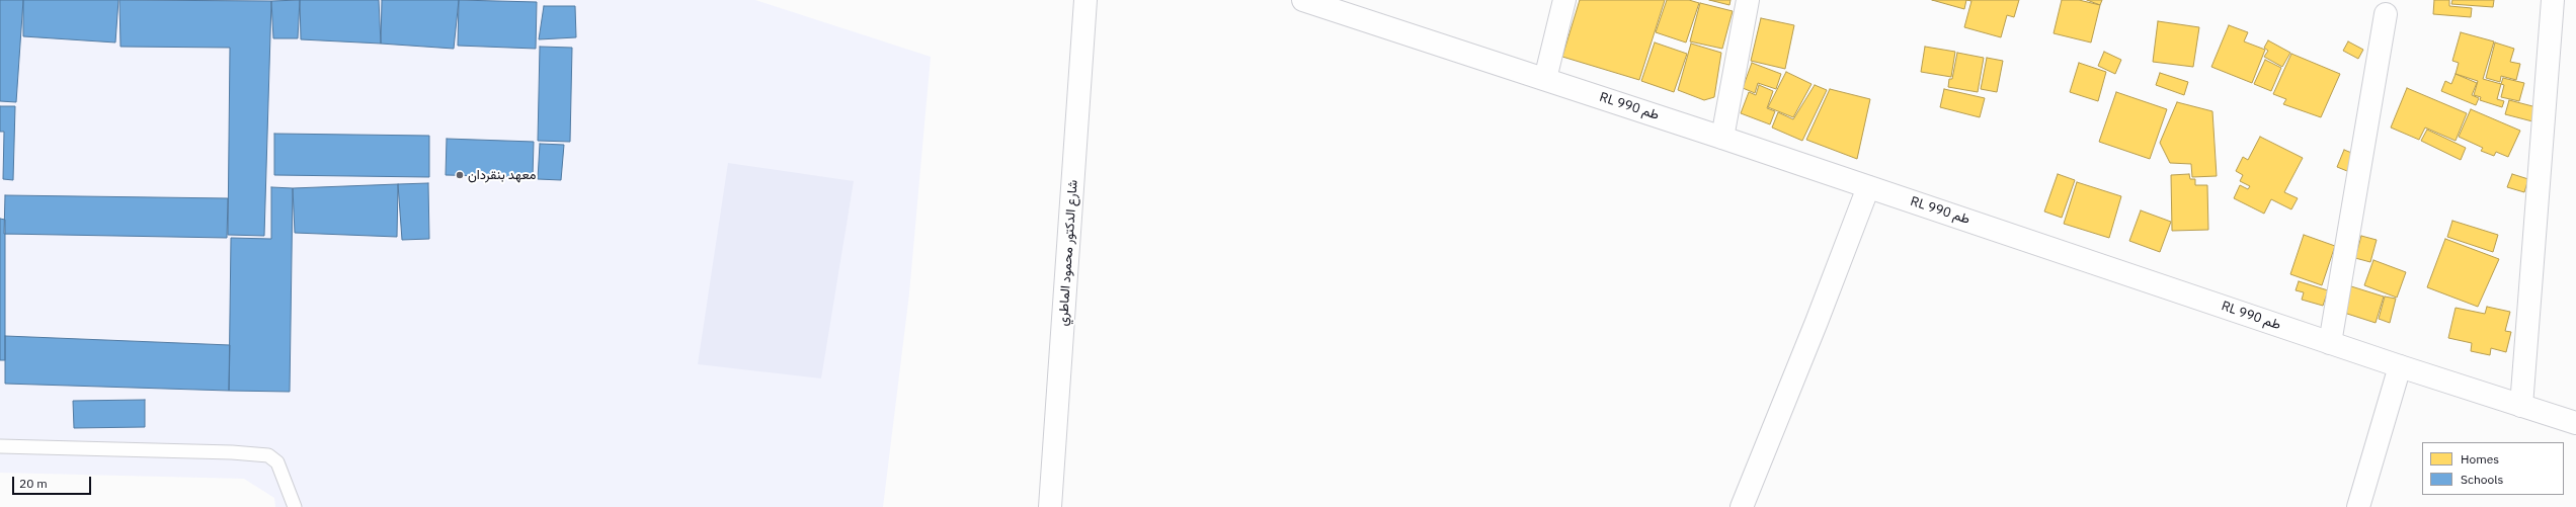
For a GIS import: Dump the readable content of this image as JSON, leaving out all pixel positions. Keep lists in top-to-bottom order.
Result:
{
  "streets": {
    "street": ["RL طم 990", "شارع الدكتور محمود الماطري"]
  },
  "places": ["معهد بنقردان"],
  "legend": ["Homes", "Schools"],
  "scale_bar": "20 m"
}
